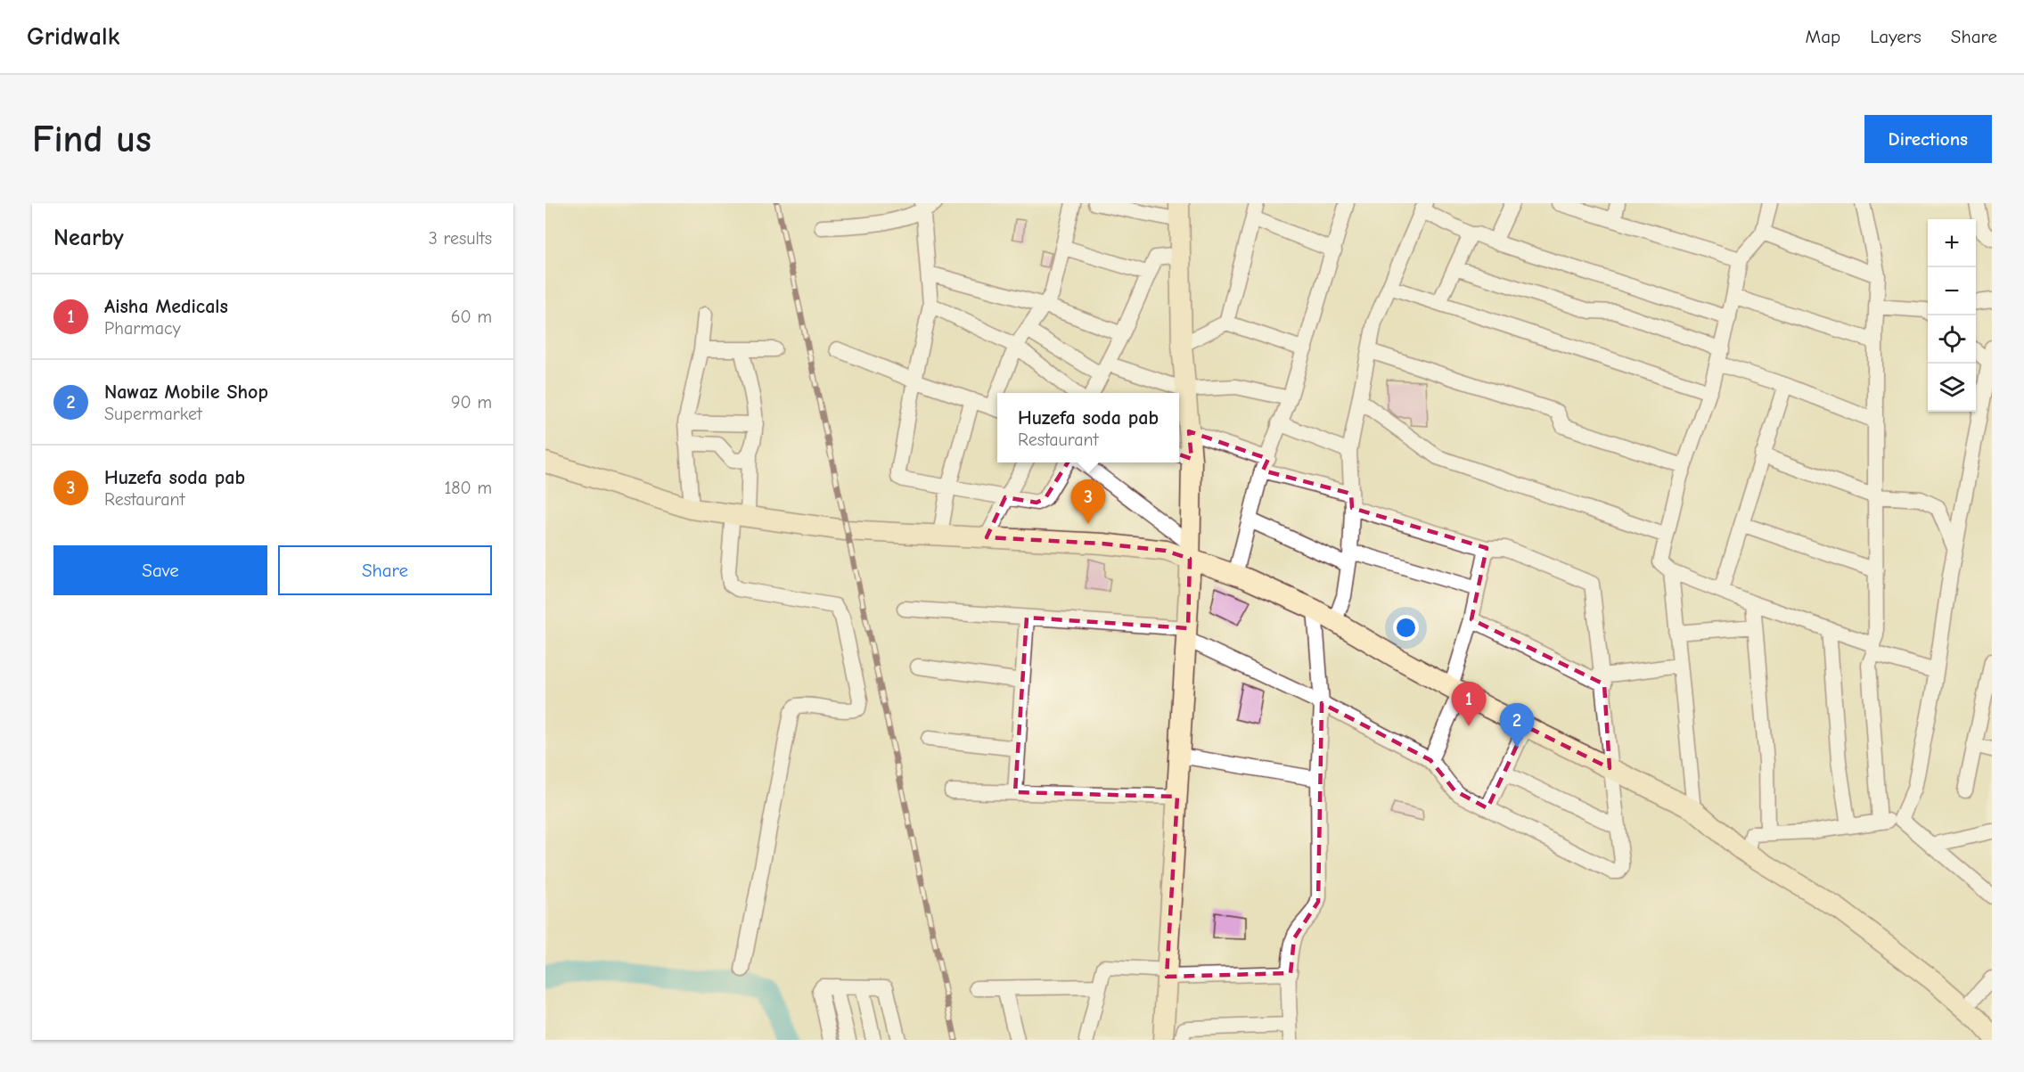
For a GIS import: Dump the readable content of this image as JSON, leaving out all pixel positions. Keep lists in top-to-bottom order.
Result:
{
  "page": {
    "header": "Gridwalk",
    "nav": ["Map", "Layers", "Share"],
    "buttons": [
      "Directions",
      ["Save", "Share"]
    ],
    "title": "Find us",
    "heading": ["Nearby", "3 results"],
    "map_buttons": ["+", "−"],
    "list": [
      {
        "mark": "1",
        "name": "Aisha Medicals",
        "note": "Pharmacy",
        "value": "60 m"
      },
      {
        "mark": "2",
        "name": "Nawaz Mobile Shop",
        "note": "Supermarket",
        "value": "90 m"
      },
      {
        "mark": "3",
        "name": "Huzefa soda pab",
        "note": "Restaurant",
        "value": "180 m"
      }
    ],
    "popup": ["Huzefa soda pab", "Restaurant"],
    "pins": ["3", "1", "2"]
  }
}
